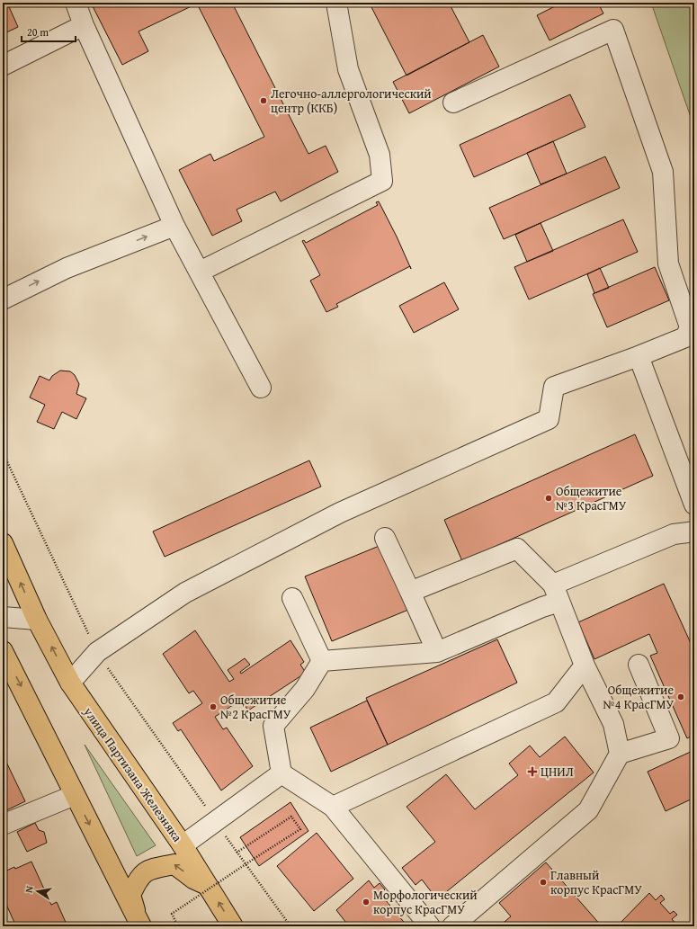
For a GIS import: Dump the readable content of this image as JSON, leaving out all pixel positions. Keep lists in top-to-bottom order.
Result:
{
  "streets": {
    "main road": ["улица Партизана Железняка"]
  },
  "one_way": ["улица Партизана Железняка"],
  "places": {
    "other": [
      "Легочно-аллергологический центр (ККБ)",
      "Общежитие №3 КрасГМУ",
      "Общежитие №4 КрасГМУ",
      "Общежитие №2 КрасГМУ",
      "Главный корпус КрасГМУ",
      "Морфологический корпус КрасГМУ"
    ],
    "health": ["ЦНИЛ"]
  },
  "scale_bar": "20 m",
  "north": "left"
}
